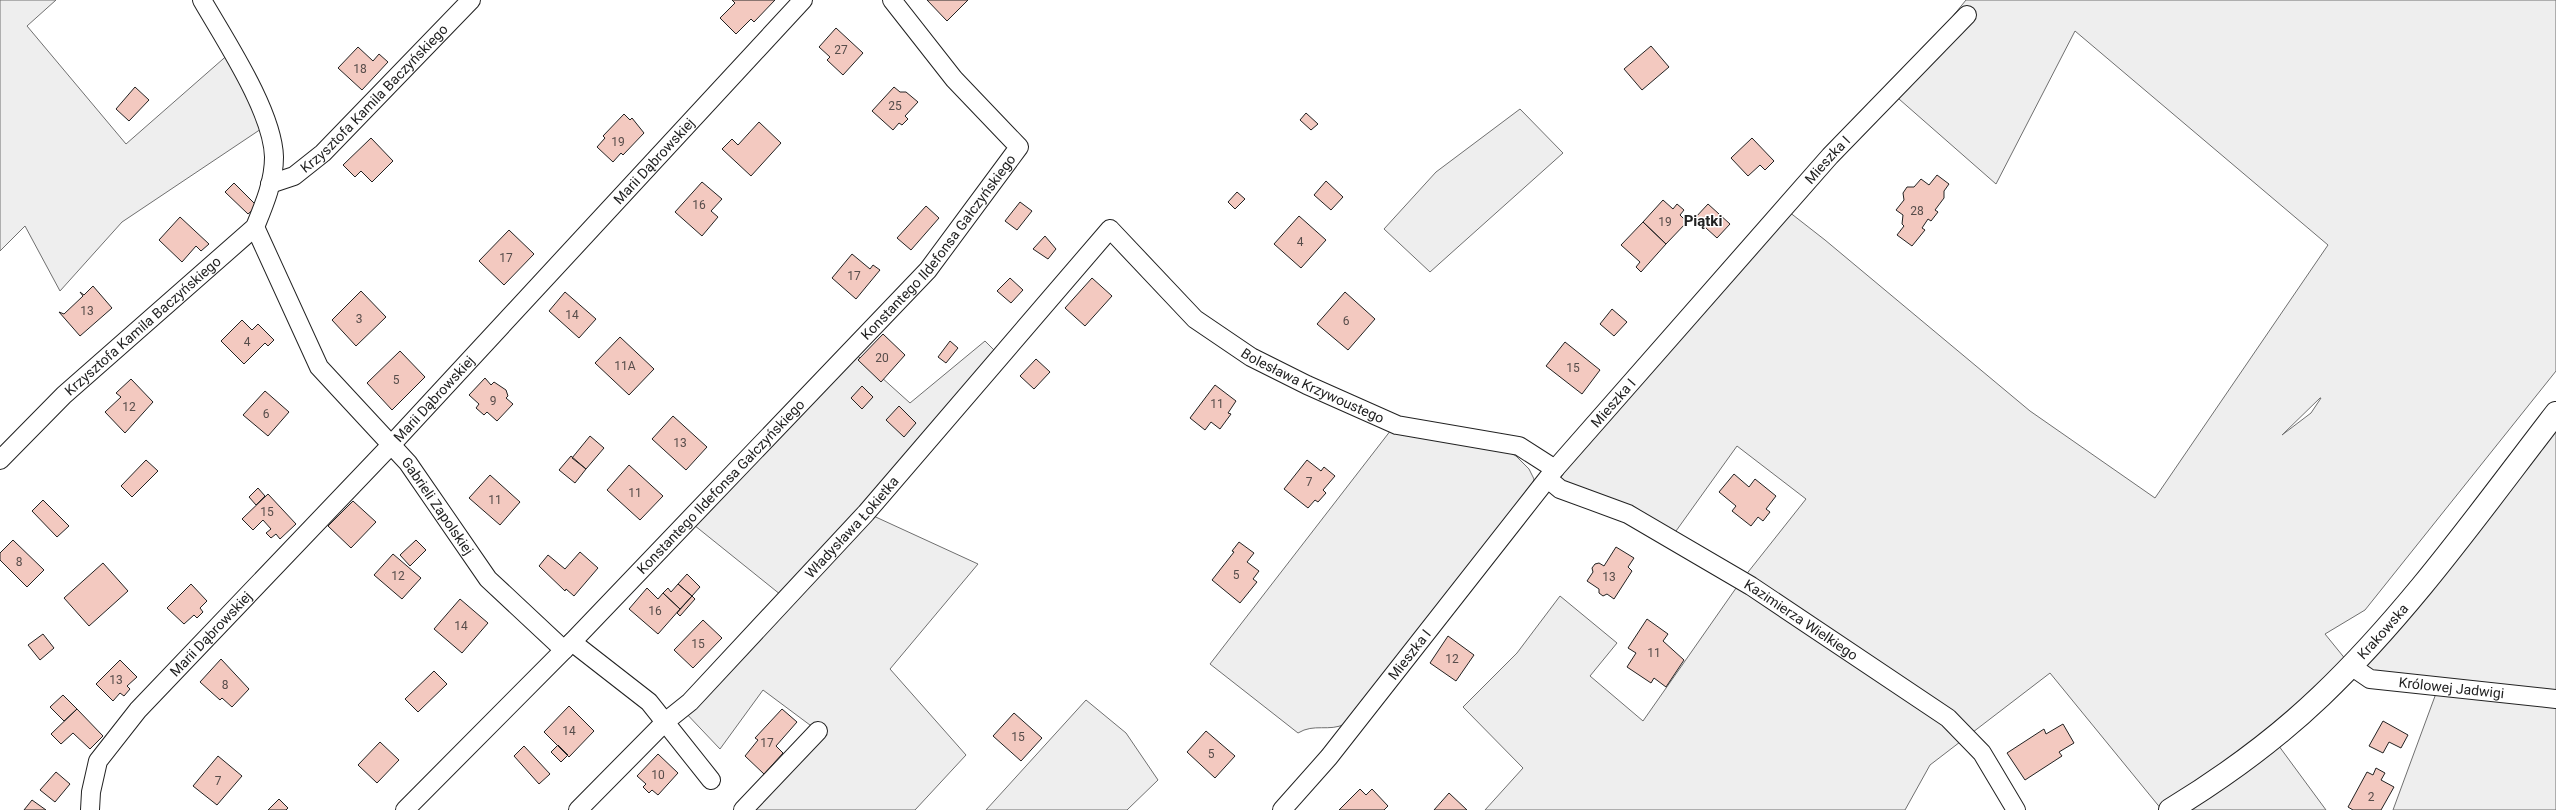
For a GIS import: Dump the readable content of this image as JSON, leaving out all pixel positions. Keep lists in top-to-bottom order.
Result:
{
  "streets": {
    "main road": ["Krakowska"],
    "street": [
      "Krzysztofa Kamila Baczyńskiego",
      "Mieszka I",
      "Marii Dąbrowskiej",
      "Konstantego Ildefonsa Gałczyńskiego",
      "Bolesława Krzywoustego",
      "Gabrieli Zapolskiej",
      "Władysława Łokietka",
      "Kazimierza Wielkiego",
      "Królowej Jadwigi"
    ]
  },
  "crossings": [
    ["Krzysztofa Kamila Baczyńskiego", "Gabrieli Zapolskiej"],
    ["Mieszka I", "Bolesława Krzywoustego"],
    ["Mieszka I", "Kazimierza Wielkiego"],
    ["Marii Dąbrowskiej", "Gabrieli Zapolskiej"],
    ["Konstantego Ildefonsa Gałczyńskiego", "Gabrieli Zapolskiej"],
    ["Bolesława Krzywoustego", "Władysława Łokietka"],
    ["Bolesława Krzywoustego", "Kazimierza Wielkiego"],
    ["Gabrieli Zapolskiej", "Władysława Łokietka"],
    ["Krakowska", "Królowej Jadwigi"]
  ],
  "districts": ["Piątki"],
  "house_numbers": [
    "27",
    "18",
    "25",
    "19",
    "16",
    "28",
    "19",
    "4",
    "17",
    "17",
    "13",
    "14",
    "3",
    "6",
    "4",
    "20",
    "11A",
    "15",
    "5",
    "9",
    "11",
    "12",
    "6",
    "13",
    "7",
    "11",
    "11",
    "15",
    "8",
    "5",
    "12",
    "13",
    "16",
    "14",
    "15",
    "11",
    "12",
    "13",
    "8",
    "14",
    "15",
    "17",
    "5",
    "10",
    "7",
    "2"
  ]
}
